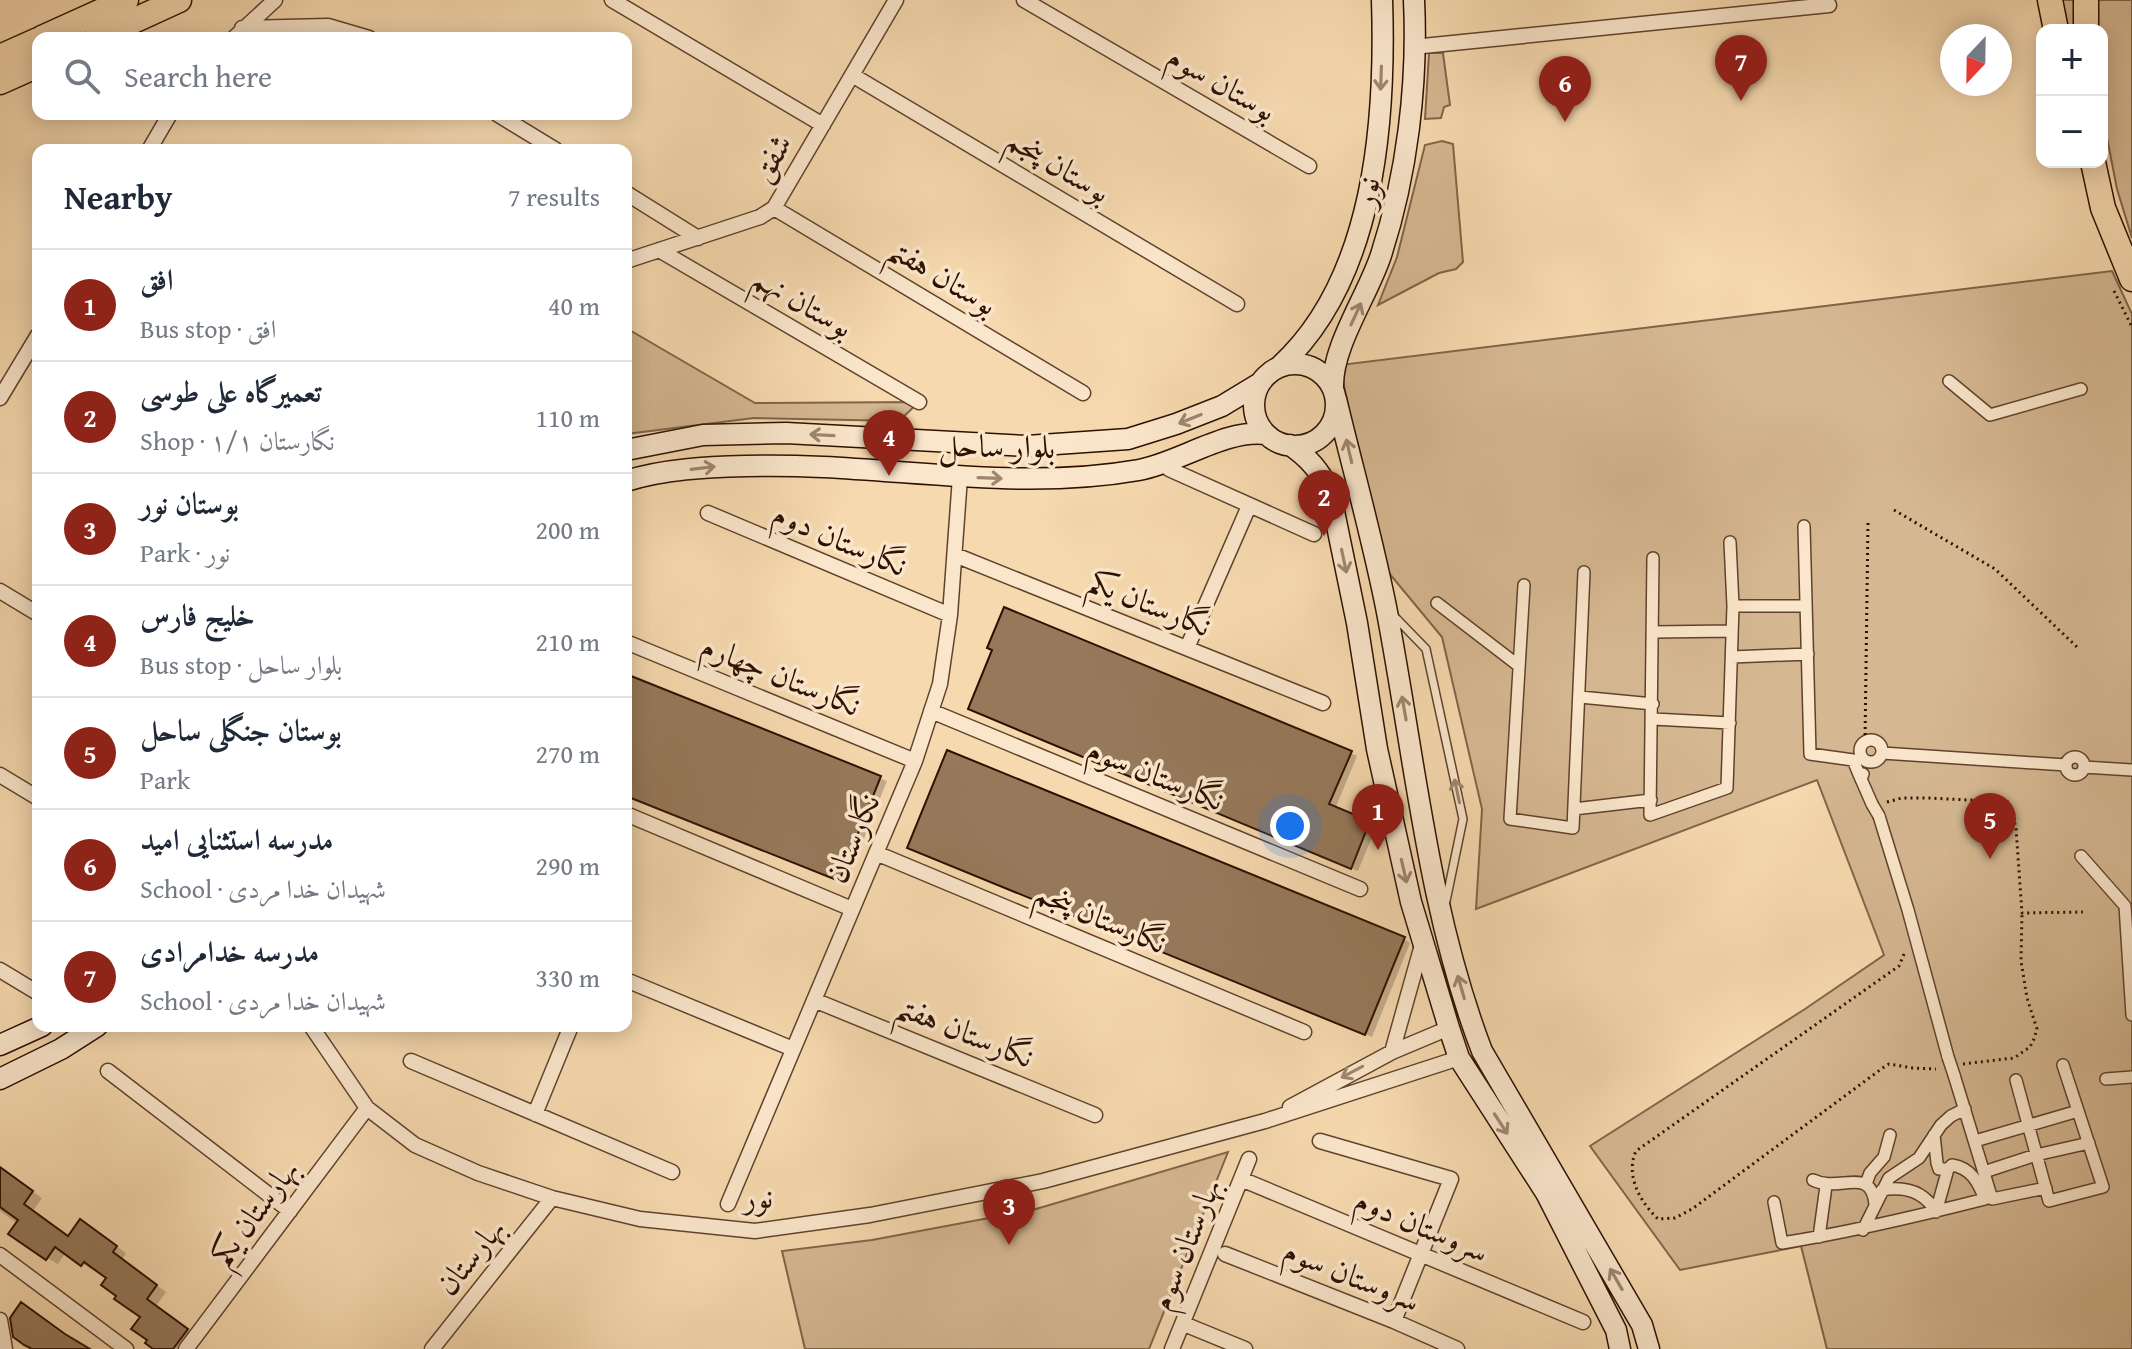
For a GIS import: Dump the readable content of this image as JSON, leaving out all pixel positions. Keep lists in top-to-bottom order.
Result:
{
  "streets": {
    "main road": ["نور", "بلوار ساحل"],
    "street": [
      "بوستان سوم",
      "شفق",
      "بوستان پنجم",
      "بوستان هفتم",
      "بوستان نهم",
      "نگارستان دوم",
      "نگارستان یکم",
      "نگارستان چهارم",
      "نگارستان سوم",
      "نگارستان",
      "نگارستان پنجم",
      "نگارستان هفتم",
      "بهارستان یکم",
      "سروستان دوم",
      "بهارستان سوم",
      "بهارستان",
      "سروستان سوم"
    ]
  },
  "crossings": [
    ["شفق", "بوستان پنجم"],
    ["شفق", "بوستان هفتم"],
    ["شفق", "بوستان نهم"],
    ["نور", "بلوار ساحل"],
    ["نور", "بهارستان یکم"],
    ["نور", "بهارستان"],
    ["بلوار ساحل", "نگارستان"],
    ["نگارستان دوم", "نگارستان"],
    ["نگارستان یکم", "نگارستان"],
    ["نگارستان چهارم", "نگارستان"],
    ["نگارستان سوم", "نگارستان"],
    ["نگارستان", "نگارستان پنجم"],
    ["نگارستان", "نگارستان هفتم"],
    ["سروستان دوم", "بهارستان سوم"]
  ],
  "north": "bottom",
  "page": {
    "map_buttons": ["+", "−"],
    "search": "Search here",
    "pins": [
      "7",
      "6",
      "4",
      "2",
      "1",
      "5",
      "3"
    ],
    "heading": ["Nearby", "7 results"],
    "list": [
      {
        "mark": "1",
        "name": "افق",
        "note": "Bus stop · افق",
        "value": "40 m"
      },
      {
        "mark": "2",
        "name": "تعمیرگاه علی طوسی",
        "note": "Shop · نگارستان ۱/۱",
        "value": "110 m"
      },
      {
        "mark": "3",
        "name": "بوستان نور",
        "note": "Park · نور",
        "value": "200 m"
      },
      {
        "mark": "4",
        "name": "خلیج فارس",
        "note": "Bus stop · بلوار ساحل",
        "value": "210 m"
      },
      {
        "mark": "5",
        "name": "بوستان جنگلی ساحل",
        "note": "Park",
        "value": "270 m"
      },
      {
        "mark": "6",
        "name": "مدرسه استثنایی امید",
        "note": "School · شهیدان خدا مردی",
        "value": "290 m"
      },
      {
        "mark": "7",
        "name": "مدرسه خدامرادی",
        "note": "School · شهیدان خدا مردی",
        "value": "330 m"
      }
    ]
  }
}
